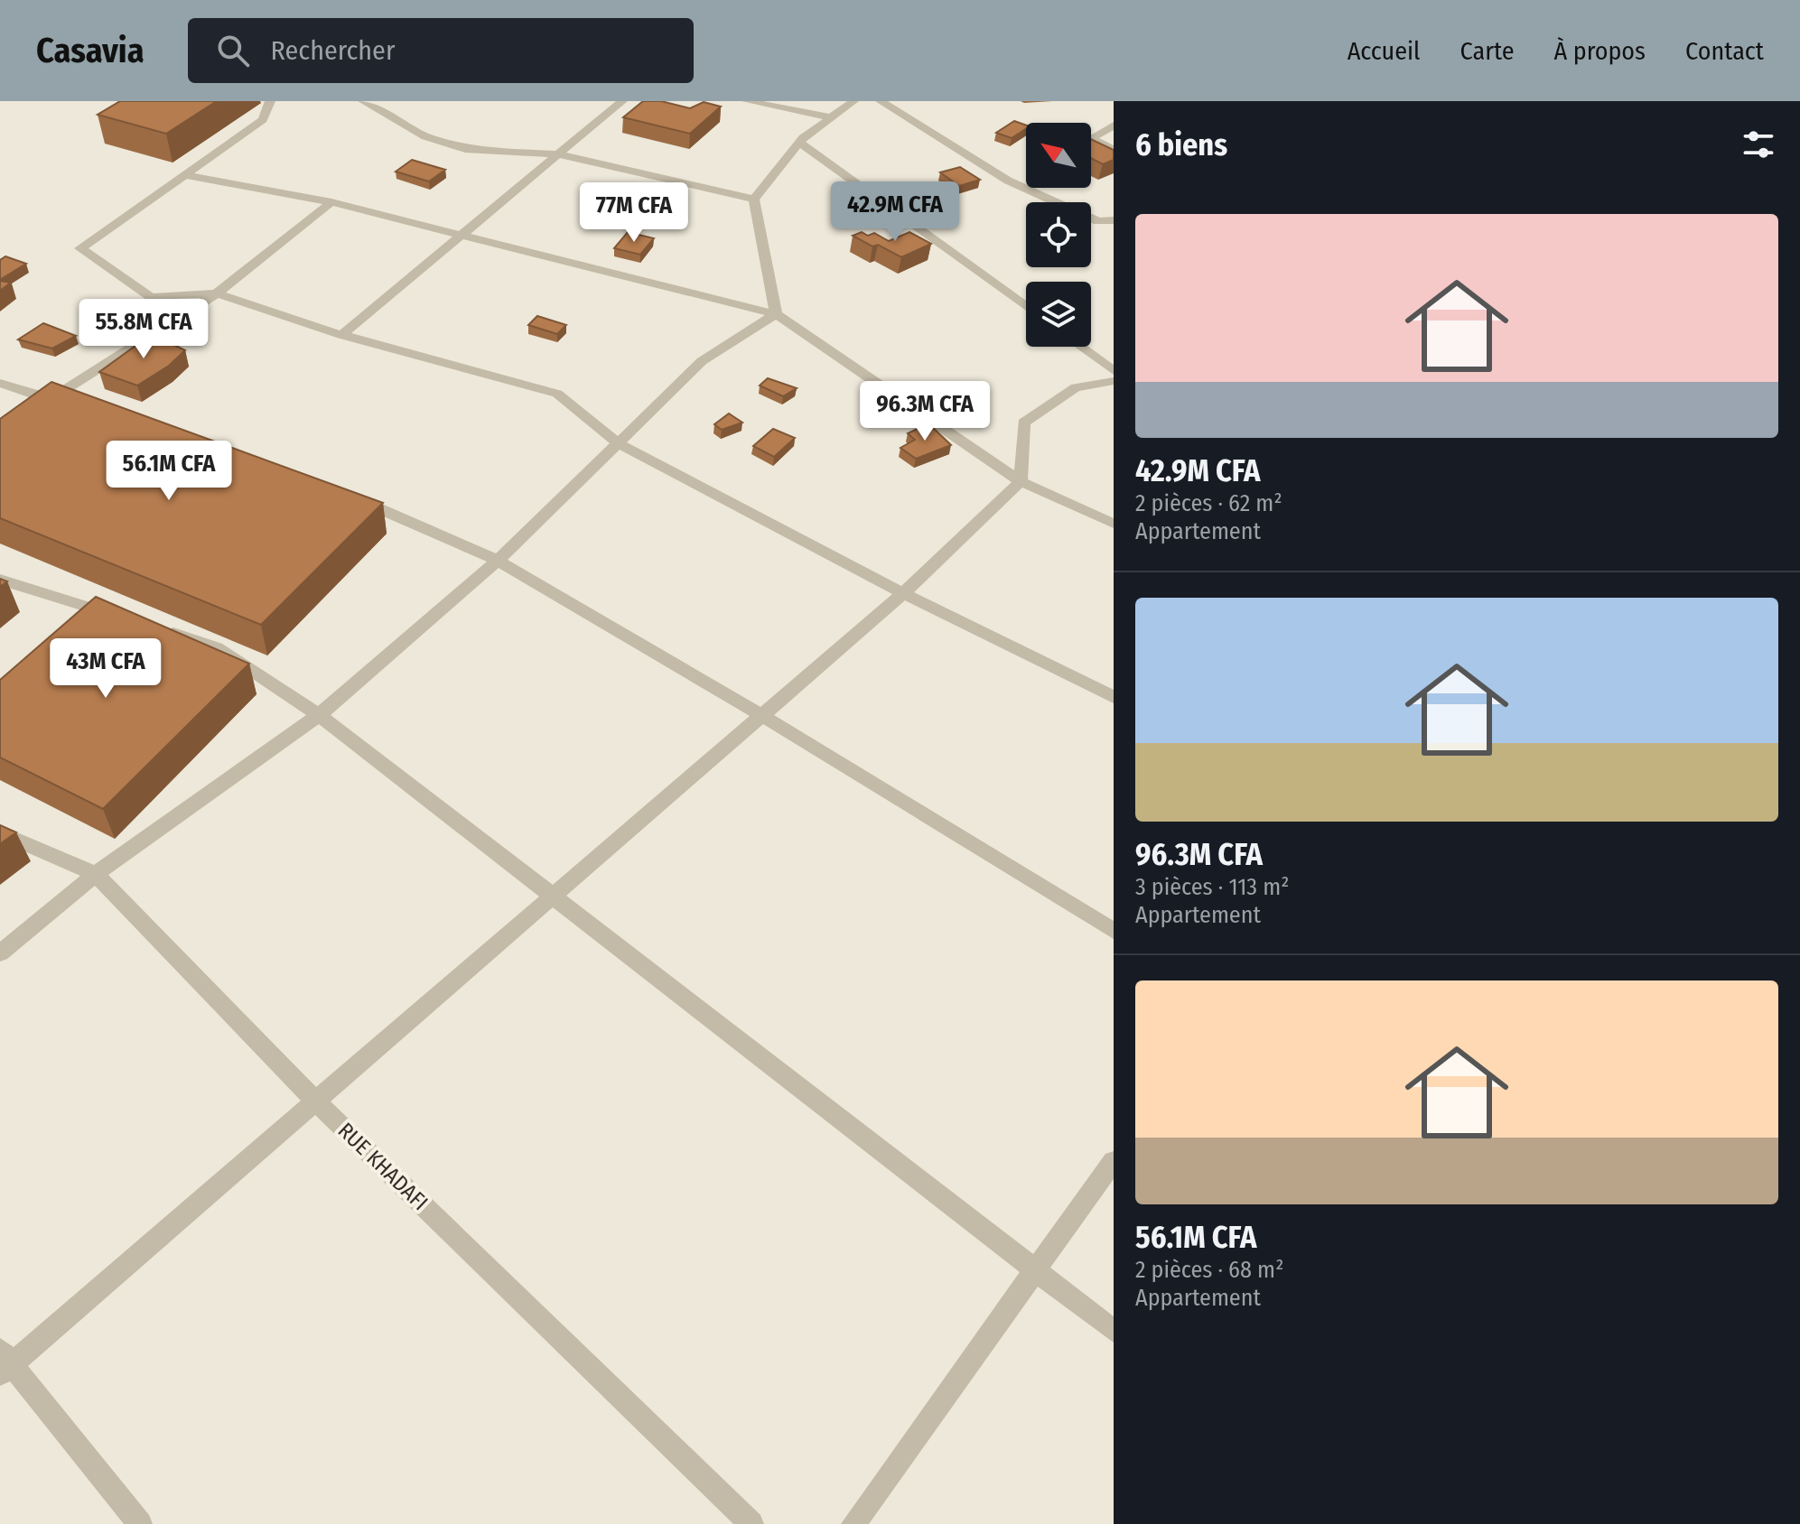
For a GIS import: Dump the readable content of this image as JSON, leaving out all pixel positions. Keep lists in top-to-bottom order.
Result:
{
  "streets": {
    "street": ["RUE KHADAFI"]
  },
  "north": "top left",
  "page": {
    "header": "Casavia",
    "search": "Rechercher",
    "nav": [
      "Accueil",
      "Carte",
      "À propos",
      "Contact"
    ],
    "heading": "6 biens",
    "price": [
      "42.9M CFA",
      "77M CFA",
      "55.8M CFA",
      "96.3M CFA",
      "56.1M CFA",
      "43M CFA"
    ],
    "list": [
      {
        "name": "42.9M CFA",
        "note": "2 pièces · 62 m² · Appartement"
      },
      {
        "name": "96.3M CFA",
        "note": "3 pièces · 113 m² · Appartement"
      },
      {
        "name": "56.1M CFA",
        "note": "2 pièces · 68 m² · Appartement"
      }
    ]
  }
}
